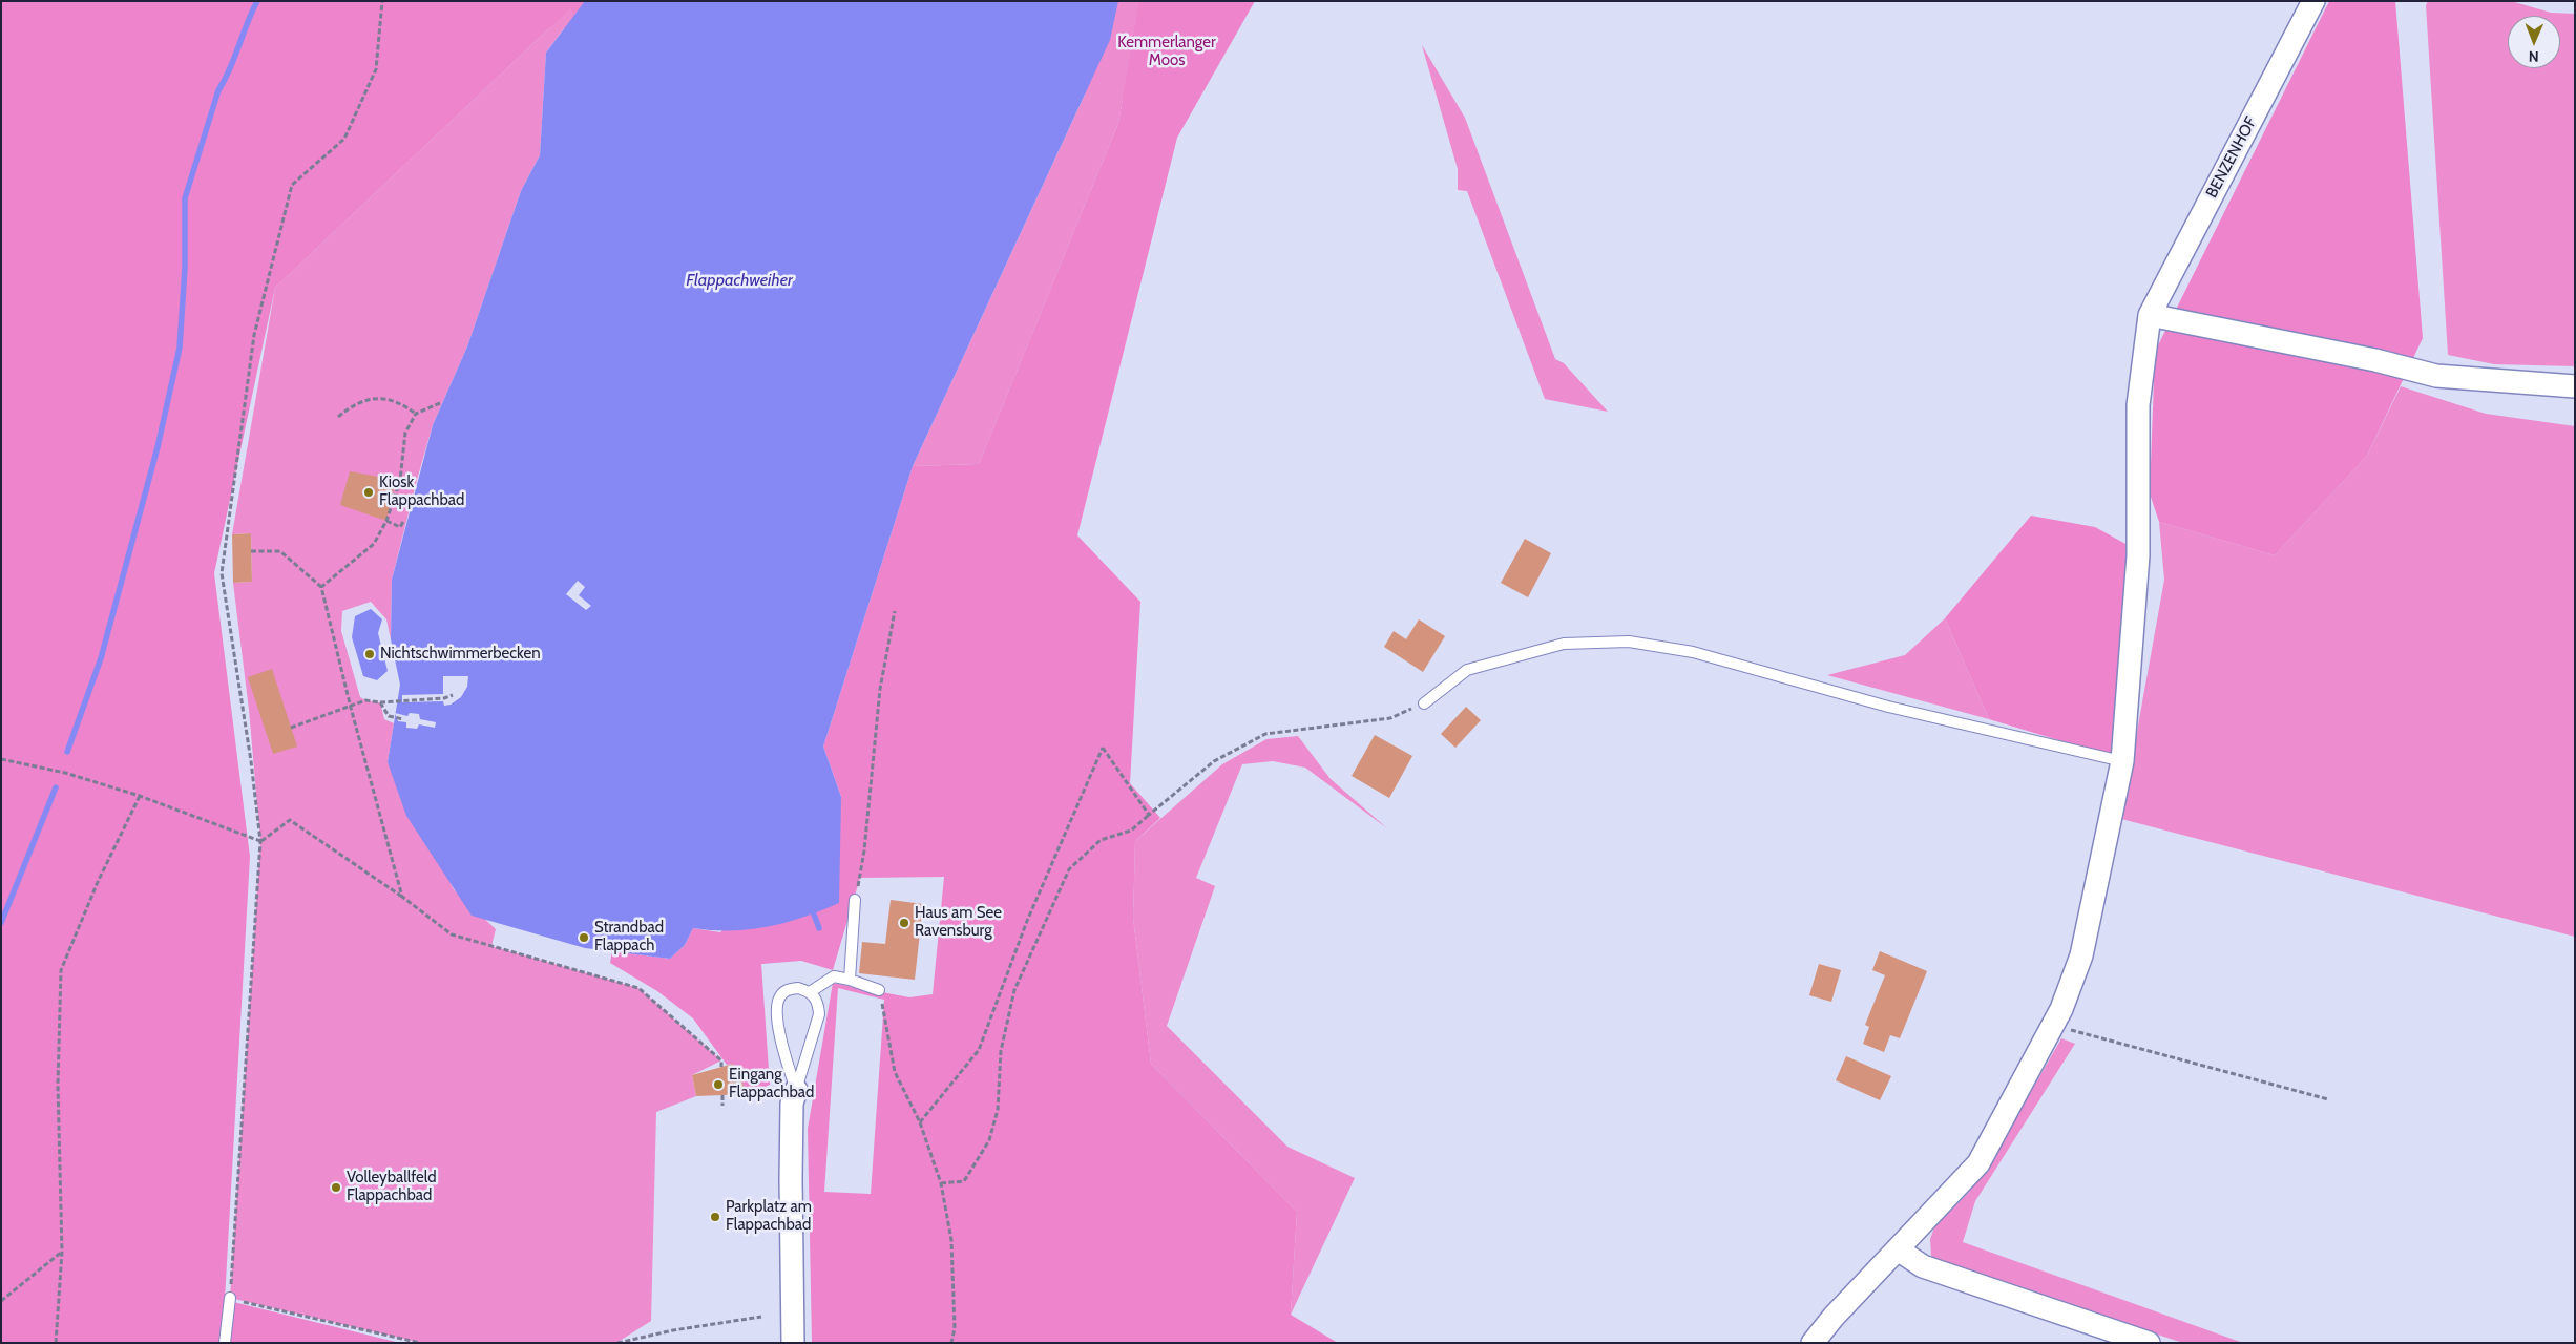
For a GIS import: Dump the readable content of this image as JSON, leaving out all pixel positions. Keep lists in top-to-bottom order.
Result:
{
  "streets": {
    "street": ["BENZENHOF"]
  },
  "water": ["Flappachweiher"],
  "parks": ["Kemmerlanger Moos"],
  "places": [
    "Kiosk Flappachbad",
    "Nichtschwimmerbecken",
    "Haus am See Ravensburg",
    "Strandbad Flappach",
    "Eingang Flappachbad",
    "Volleyballfeld Flappachbad",
    "Parkplatz am Flappachbad"
  ],
  "north": "bottom"
}
